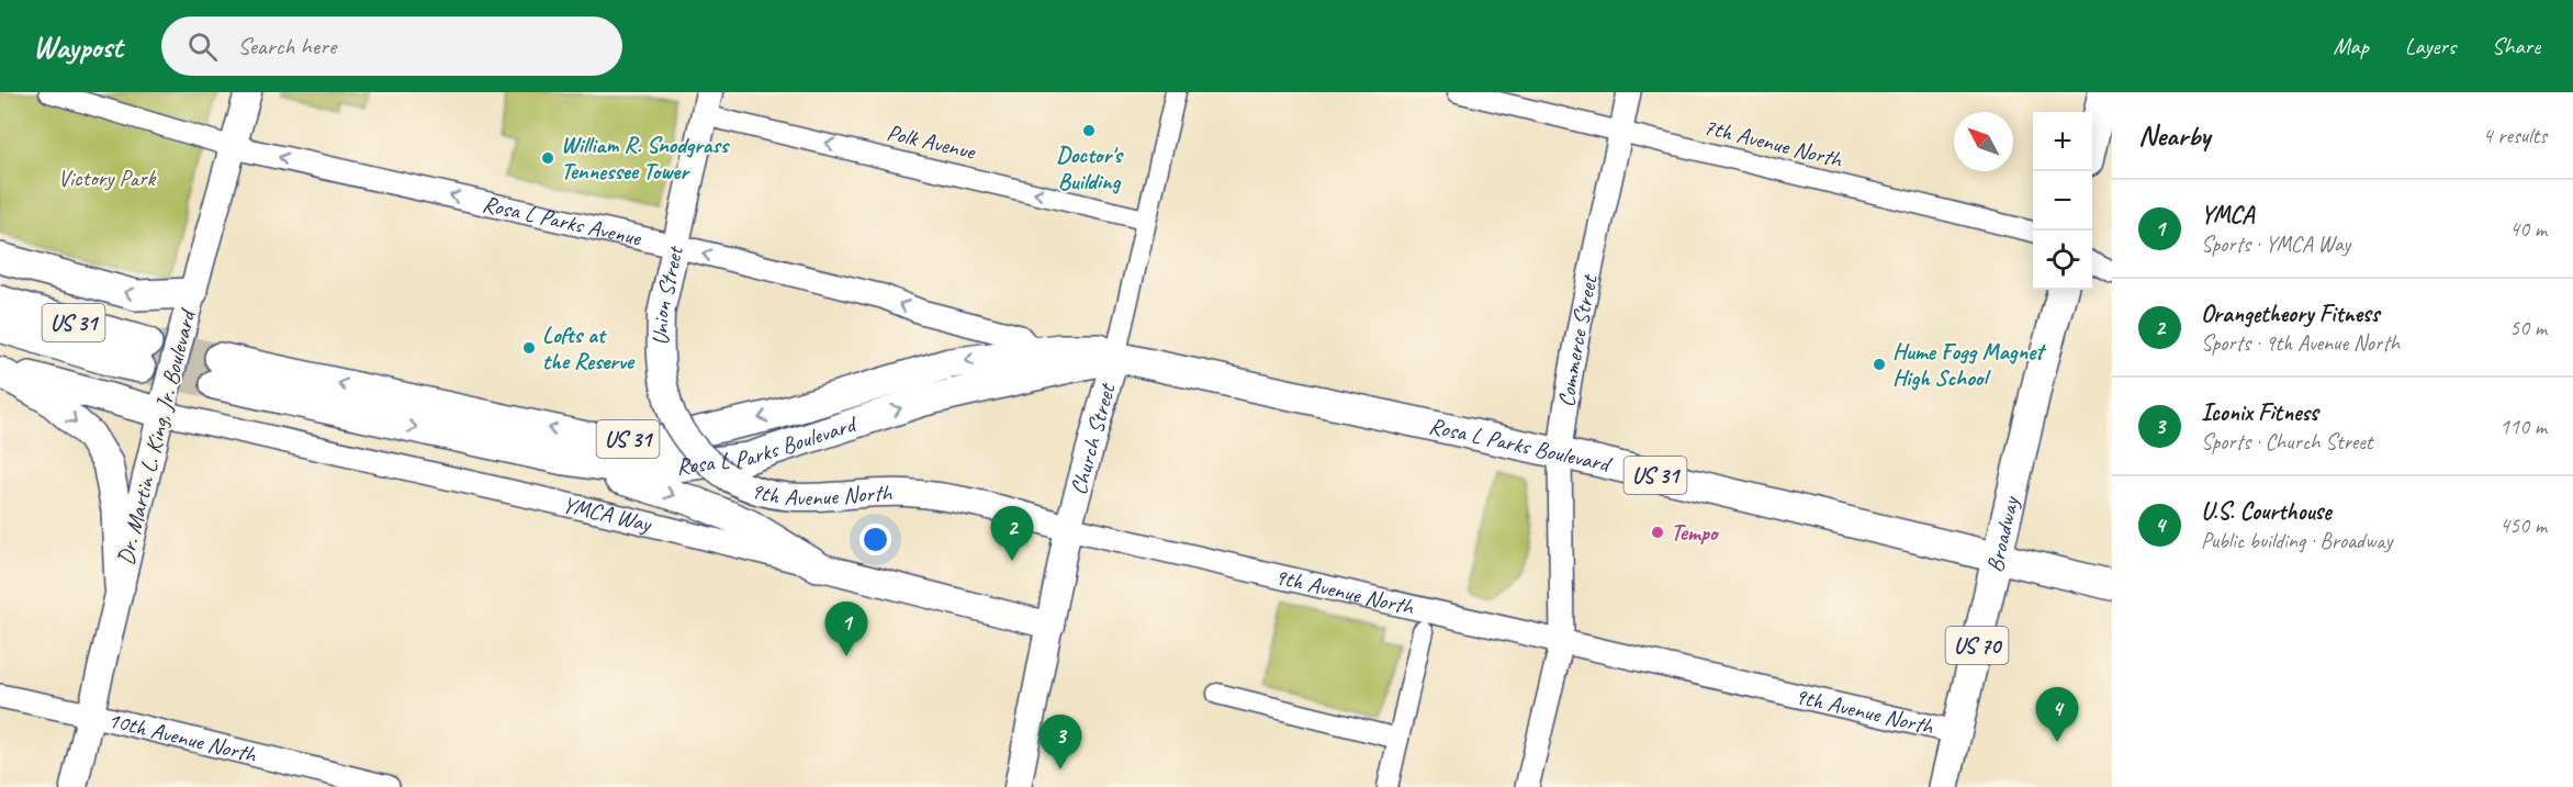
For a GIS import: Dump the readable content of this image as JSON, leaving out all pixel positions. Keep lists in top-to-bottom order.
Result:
{
  "streets": {
    "main road": [
      "Union Street",
      "US 31",
      "Dr. Martin L. King, Jr. Boulevard",
      "Church Street",
      "Rosa L Parks Boulevard",
      "9th Avenue North",
      "YMCA Way",
      "Broadway",
      "US 70"
    ],
    "street": [
      "Polk Avenue",
      "7th Avenue North",
      "Rosa L Parks Avenue",
      "Commerce Street",
      "10th Avenue North"
    ]
  },
  "crossings": [
    ["Polk Avenue", "Union Street"],
    ["Polk Avenue", "Church Street"],
    ["7th Avenue North", "Commerce Street"],
    ["Rosa L Parks Avenue", "Union Street"],
    ["Rosa L Parks Avenue", "Dr. Martin L. King, Jr. Boulevard"],
    ["Rosa L Parks Avenue", "Rosa L Parks Boulevard"],
    ["Union Street", "9th Avenue North"],
    ["US 31", "Rosa L Parks Boulevard"],
    ["US 31", "Broadway"],
    ["Commerce Street", "Rosa L Parks Boulevard"],
    ["Commerce Street", "9th Avenue North"],
    ["Dr. Martin L. King, Jr. Boulevard", "YMCA Way"],
    ["Dr. Martin L. King, Jr. Boulevard", "10th Avenue North"],
    ["Church Street", "Rosa L Parks Boulevard"],
    ["Church Street", "9th Avenue North"],
    ["Church Street", "YMCA Way"],
    ["Rosa L Parks Boulevard", "Broadway"],
    ["9th Avenue North", "Broadway"]
  ],
  "one_way": ["Polk Avenue", "Rosa L Parks Avenue"],
  "parks": ["Victory Park"],
  "places": [
    "Doctor's Building",
    "William R. Snodgrass Tennessee Tower",
    "Lofts at the Reserve",
    "Hume Fogg Magnet High School",
    "Tempo"
  ],
  "north": "top left",
  "page": {
    "header": "Waypost",
    "search": "Search here",
    "nav": ["Map", "Layers", "Share"],
    "heading": ["Nearby", "4 results"],
    "map_buttons": ["+", "−"],
    "list": [
      {
        "mark": "1",
        "name": "YMCA",
        "note": "Sports · YMCA Way",
        "value": "40 m"
      },
      {
        "mark": "2",
        "name": "Orangetheory Fitness",
        "note": "Sports · 9th Avenue North",
        "value": "50 m"
      },
      {
        "mark": "3",
        "name": "Iconix Fitness",
        "note": "Sports · Church Street",
        "value": "110 m"
      },
      {
        "mark": "4",
        "name": "U.S. Courthouse",
        "note": "Public building · Broadway",
        "value": "450 m"
      }
    ],
    "pins": [
      "2",
      "1",
      "4",
      "3"
    ]
  }
}
